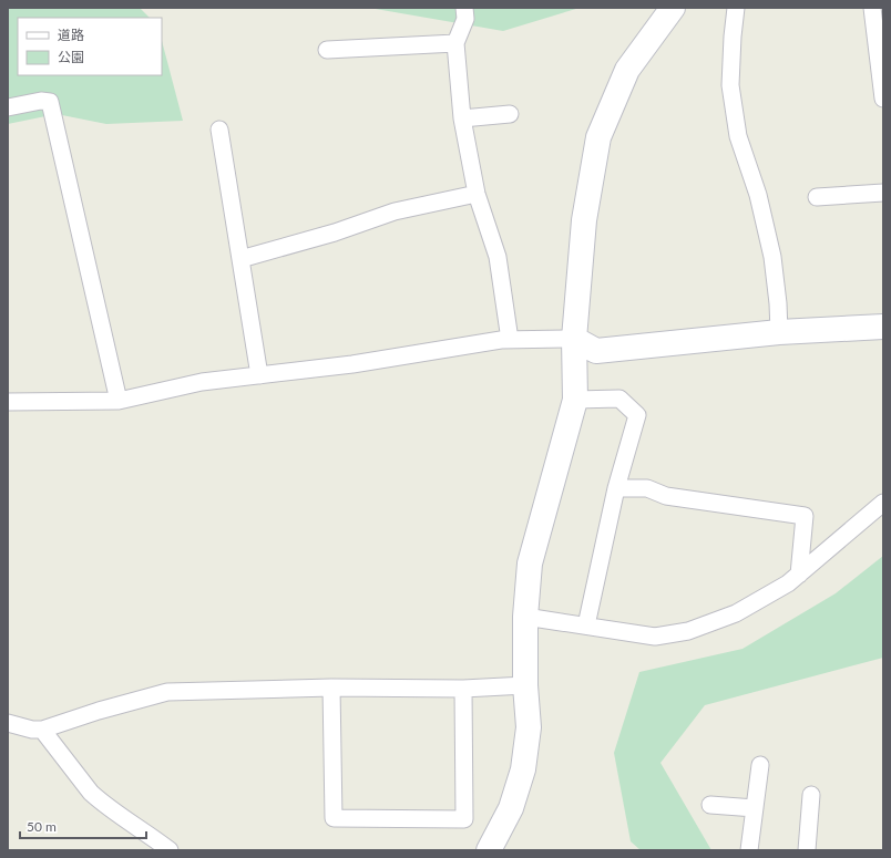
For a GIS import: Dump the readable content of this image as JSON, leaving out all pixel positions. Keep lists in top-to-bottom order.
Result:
{
  "legend": ["道路", "公園"],
  "scale_bar": "50 m"
}
